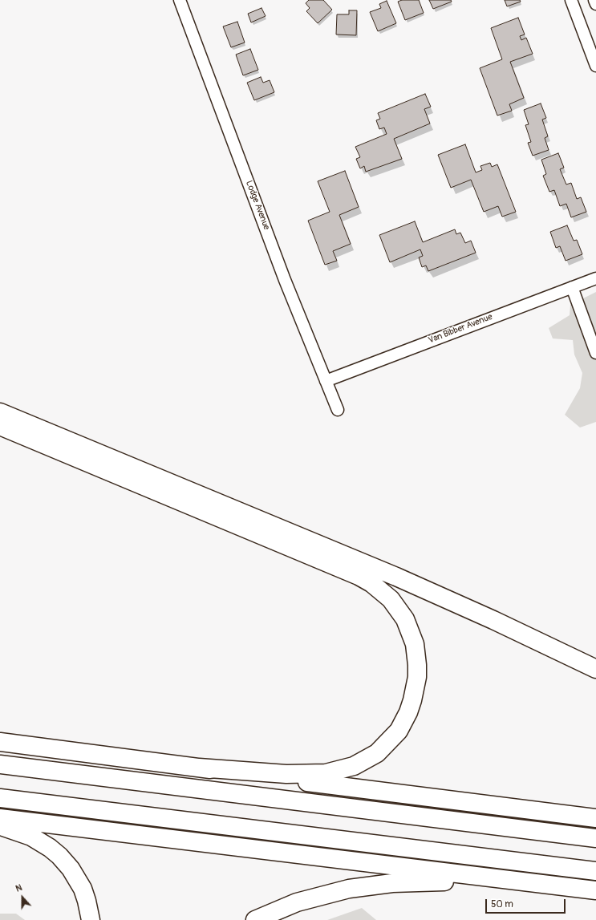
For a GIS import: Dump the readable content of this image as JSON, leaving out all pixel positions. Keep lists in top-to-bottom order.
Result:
{
  "streets": {
    "street": ["Lodge Avenue", "Van Bibber Avenue"]
  },
  "crossings": [
    ["Lodge Avenue", "Van Bibber Avenue"]
  ],
  "scale_bar": "50 m",
  "north": "top"
}
